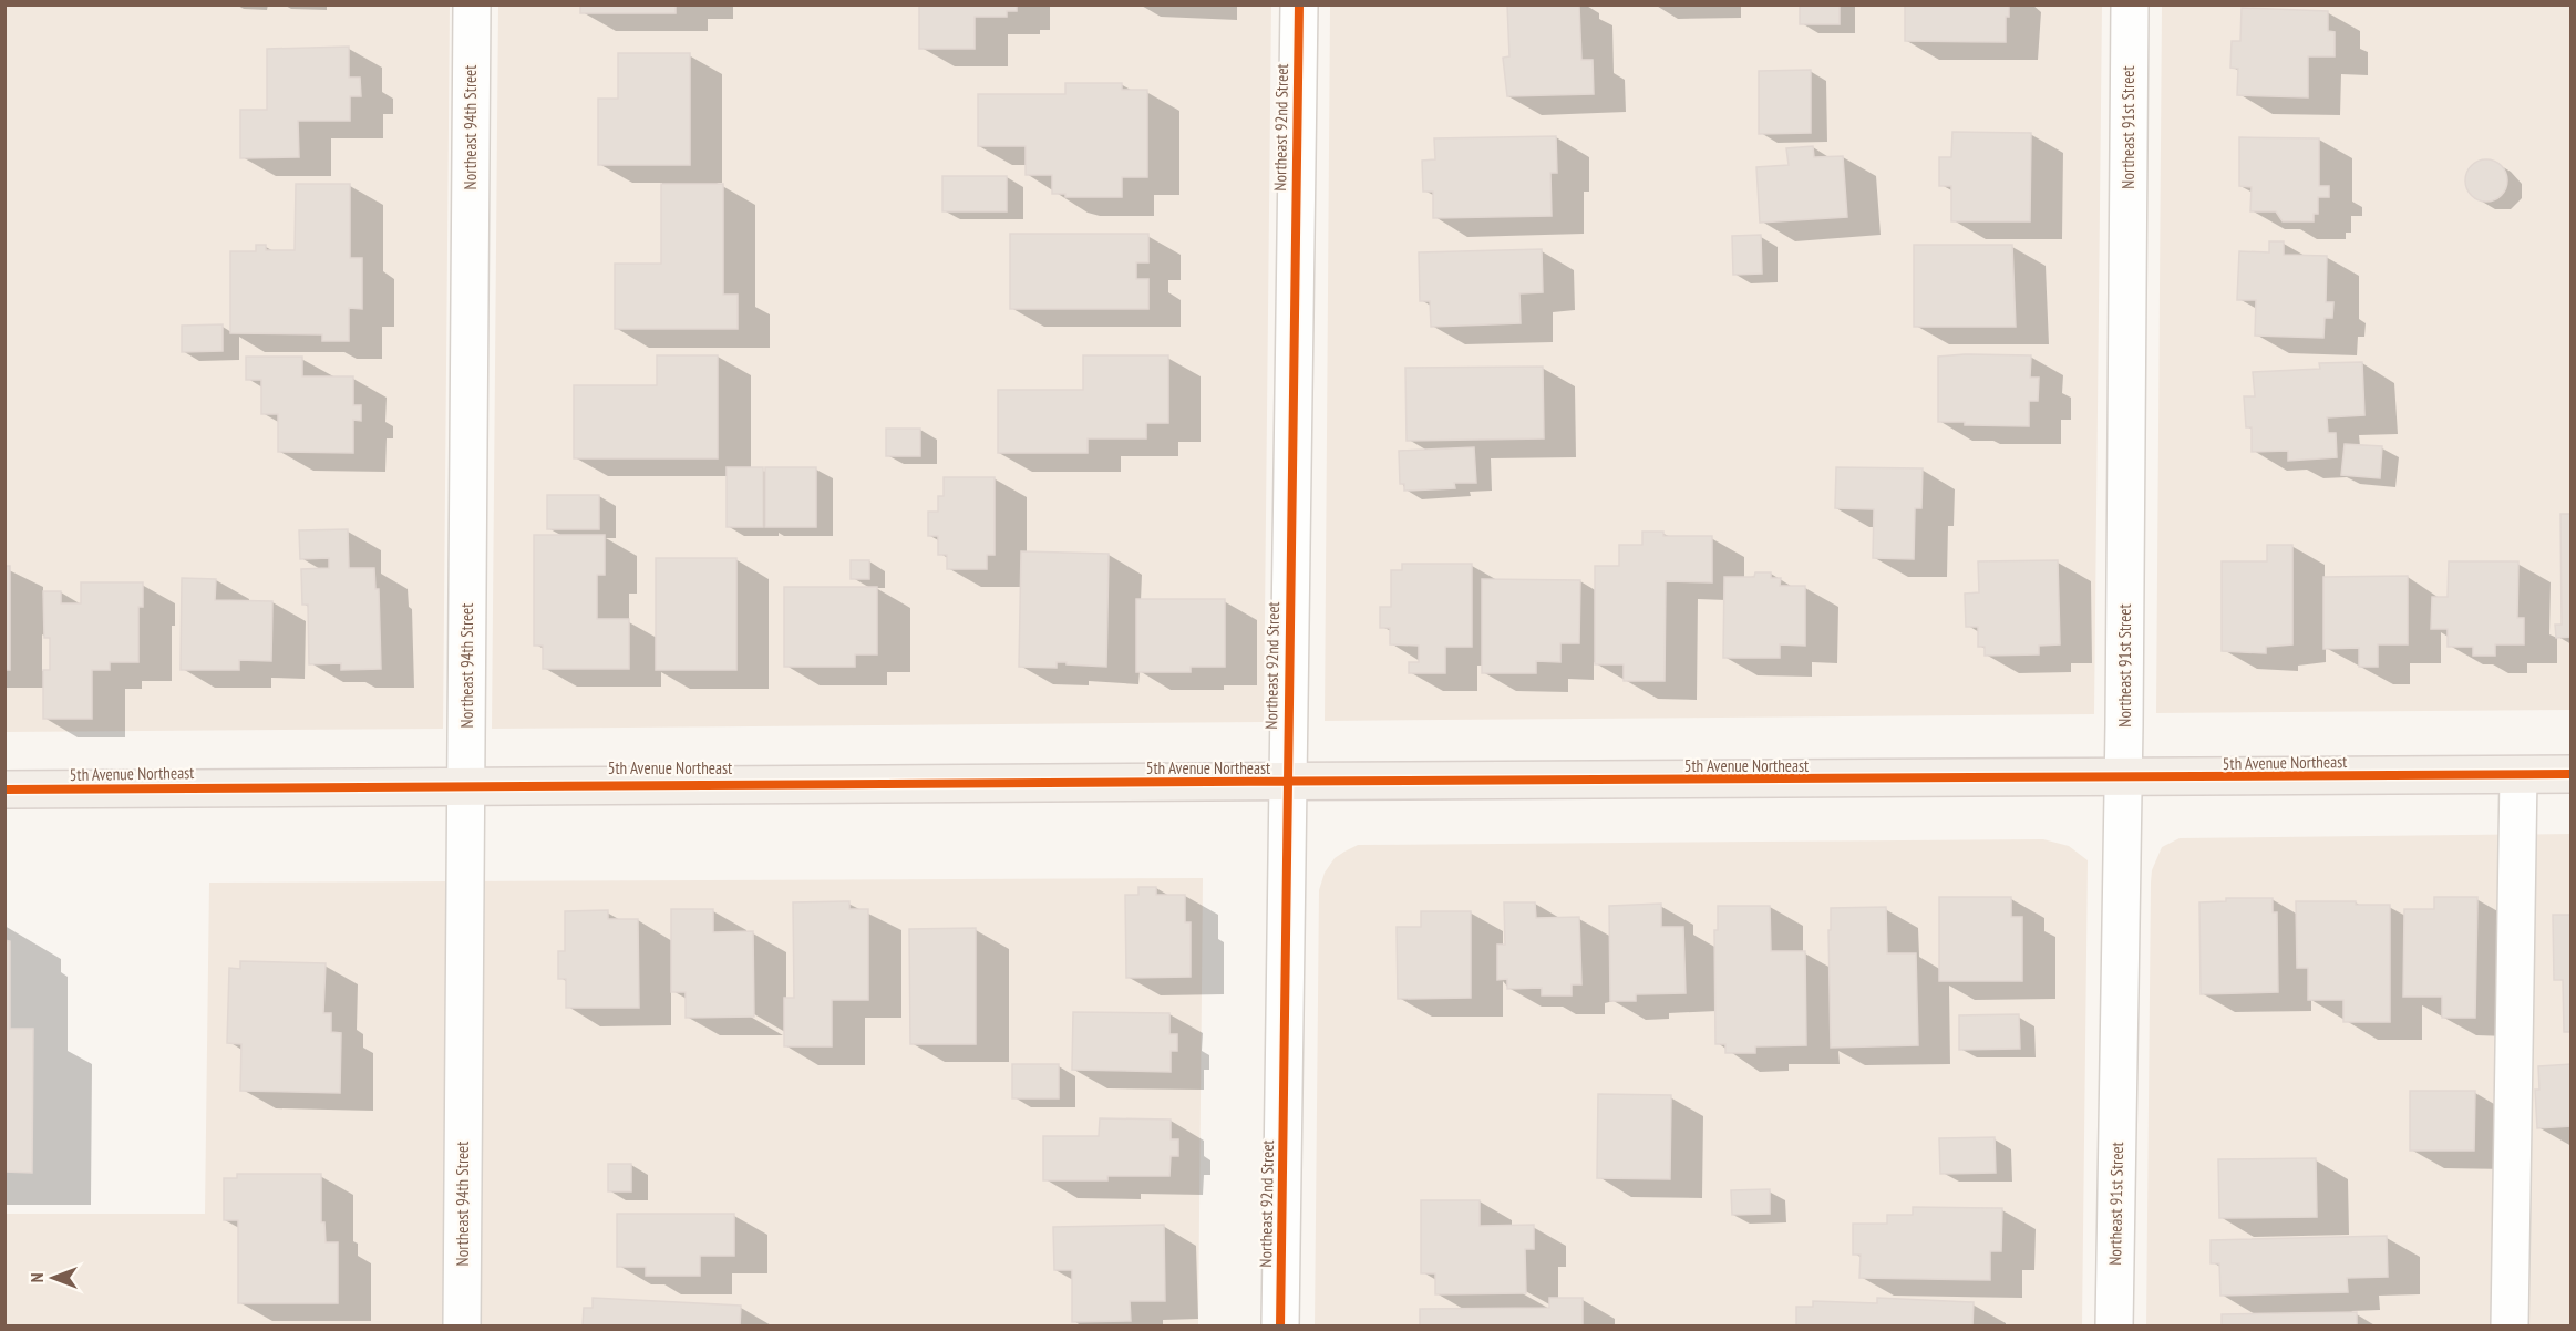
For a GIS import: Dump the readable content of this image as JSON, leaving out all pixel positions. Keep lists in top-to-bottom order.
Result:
{
  "streets": {
    "main road": ["5th Avenue Northeast"],
    "street": ["Northeast 94th Street", "Northeast 92nd Street", "Northeast 91st Street"]
  },
  "crossings": [
    ["Northeast 94th Street", "5th Avenue Northeast"],
    ["Northeast 92nd Street", "5th Avenue Northeast"],
    ["Northeast 91st Street", "5th Avenue Northeast"]
  ],
  "north": "left"
}
